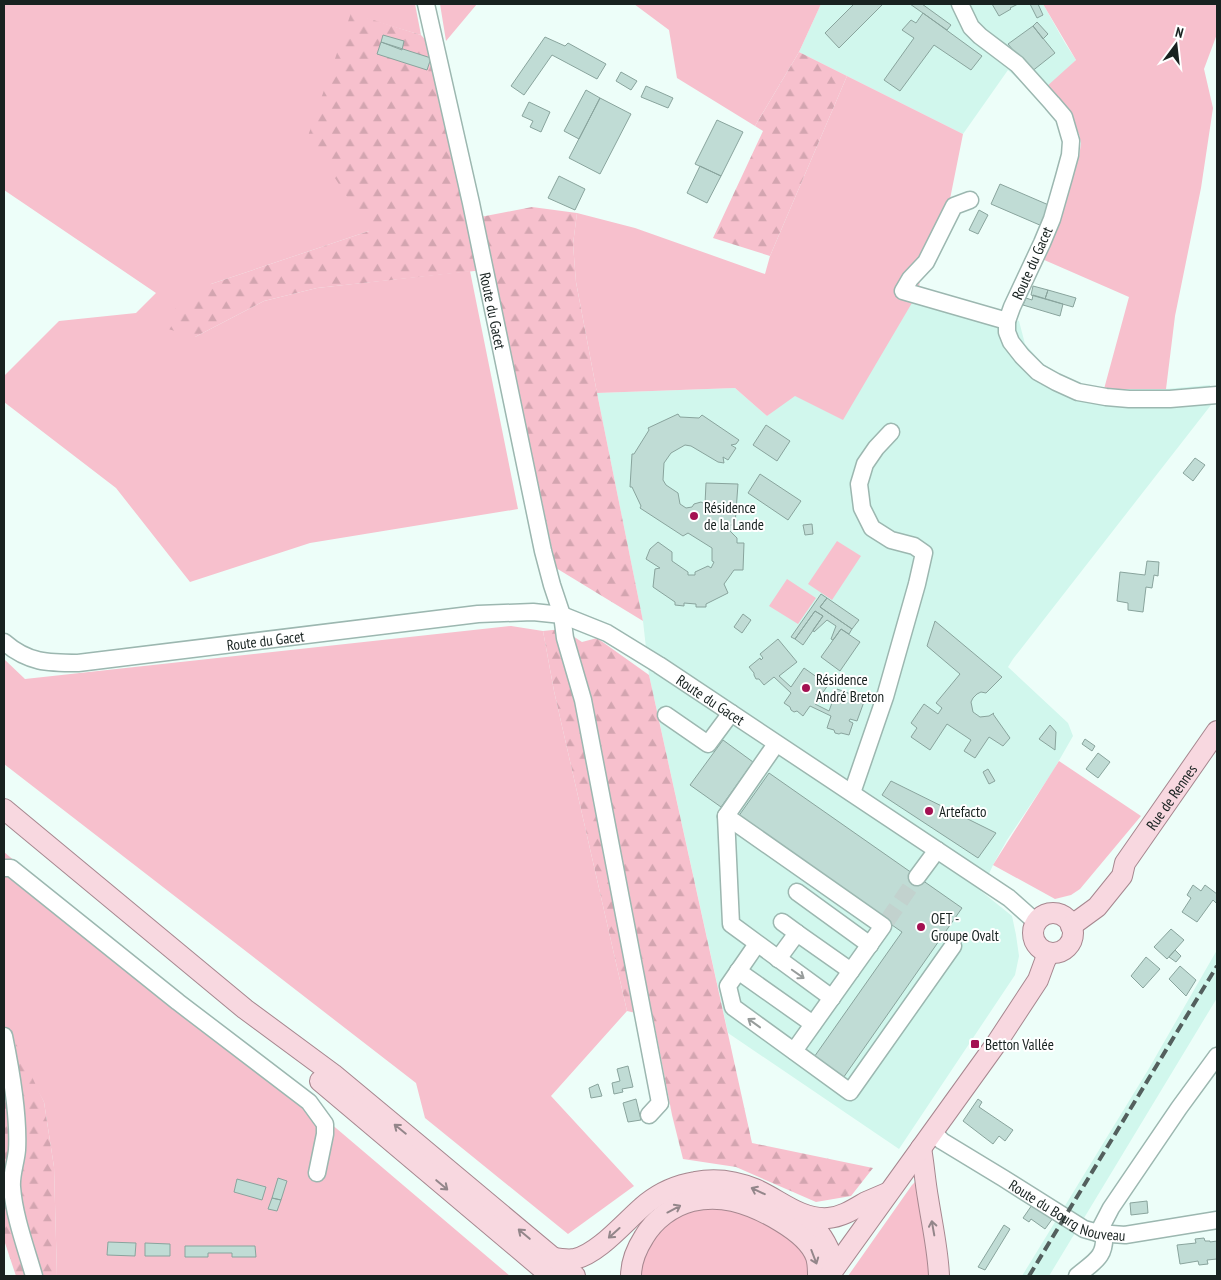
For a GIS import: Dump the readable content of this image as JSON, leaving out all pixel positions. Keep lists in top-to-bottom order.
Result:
{
  "streets": {
    "main road": ["Rue de Rennes"],
    "street": ["Route du Gacet", "Route du Bourg Nouveau"]
  },
  "crossings": [
    ["Route du Gacet", "Rue de Rennes"]
  ],
  "places": {
    "other": [
      "Résidence de la Lande",
      "Résidence André Breton",
      "Artefacto",
      "OET - Groupe Ovalt"
    ],
    "transit": ["Betton Vallée"]
  },
  "north": "top"
}
